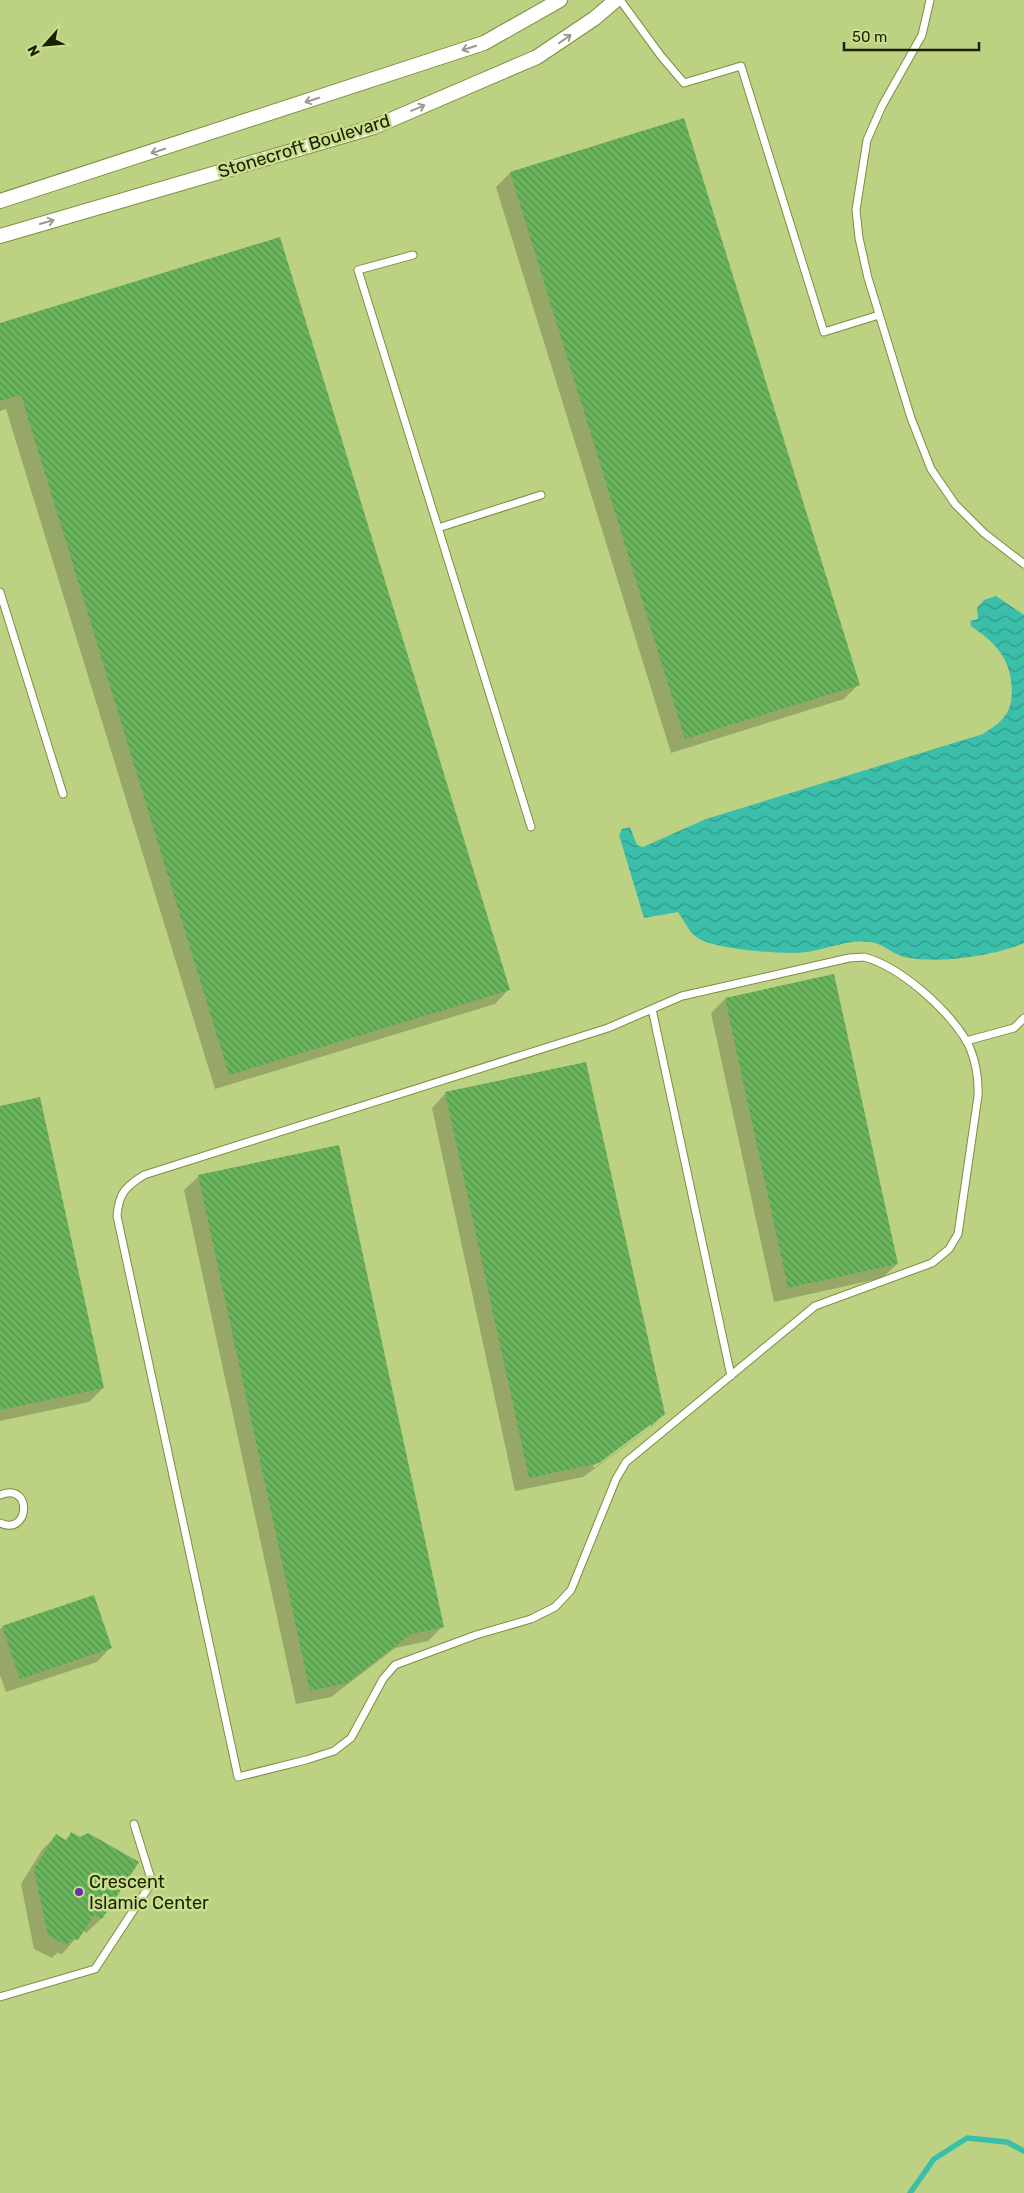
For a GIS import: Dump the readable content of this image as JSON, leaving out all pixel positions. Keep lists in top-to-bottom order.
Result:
{
  "streets": {
    "street": ["Stonecroft Boulevard"]
  },
  "places": ["Crescent Islamic Center"],
  "scale_bar": "50 m",
  "north": "bottom left"
}
